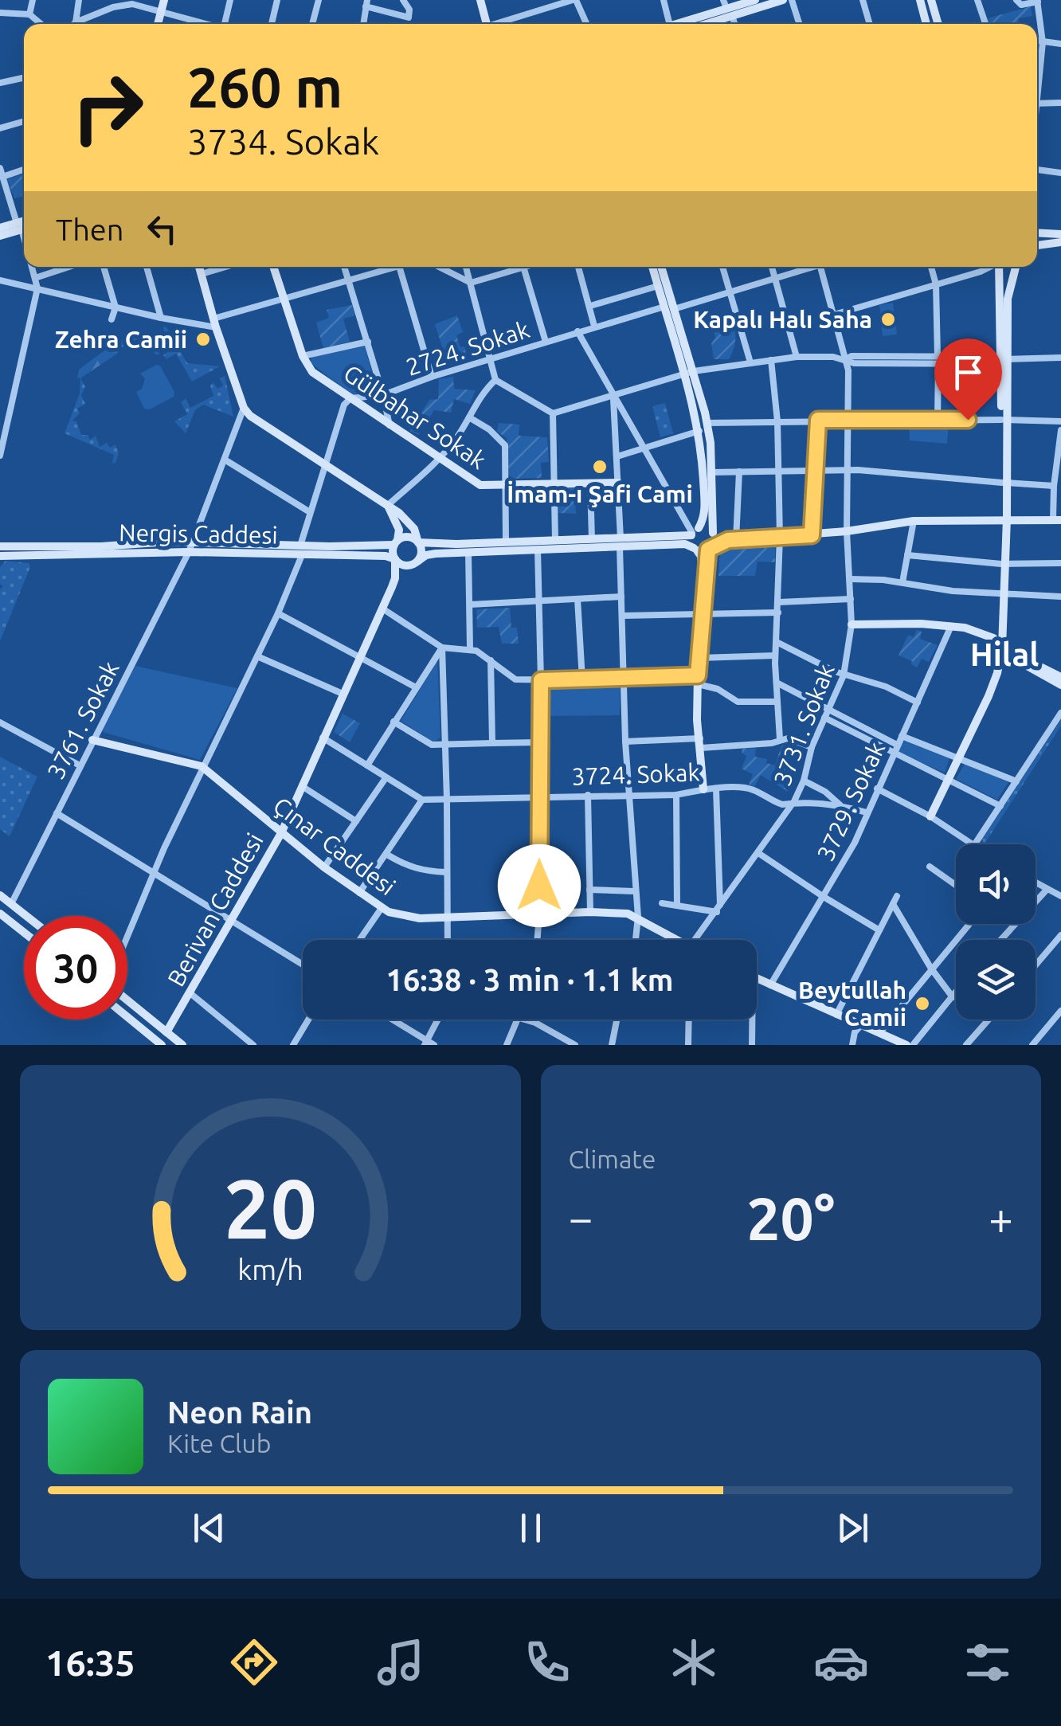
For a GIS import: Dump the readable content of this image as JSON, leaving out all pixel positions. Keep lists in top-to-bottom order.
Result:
{
  "streets": {
    "main road": [
      "Gülbahar Sokak",
      "Nergis Caddesi",
      "Çınar Caddesi",
      "Berivan Caddesi"
    ],
    "street": [
      "2724. Sokak",
      "3761. Sokak",
      "3731. Sokak",
      "3724. Sokak",
      "3729. Sokak"
    ]
  },
  "crossings": [
    ["2724. Sokak", "Gülbahar Sokak"],
    ["Nergis Caddesi", "3761. Sokak"],
    ["3761. Sokak", "Çınar Caddesi"],
    ["3731. Sokak", "3724. Sokak"],
    ["3724. Sokak", "3729. Sokak"],
    ["Çınar Caddesi", "Berivan Caddesi"]
  ],
  "districts": ["Hilal"],
  "places": [
    "Kapalı Halı Saha",
    "Zehra Camii",
    "İmam-ı Şafi Cami",
    "Beytullah Camii"
  ],
  "page": {
    "turn": ["260 m", "3734. Sokak"],
    "then": "Then",
    "limit": "30",
    "trip": "16:38 · 3 min · 1.1 km",
    "tile": "Climate",
    "heat": ["−", "20°", "+"],
    "song": ["Neon Rain", "Kite Club"],
    "tabs": "16:35",
    "gauge": ["20", "km/h"]
  }
}
